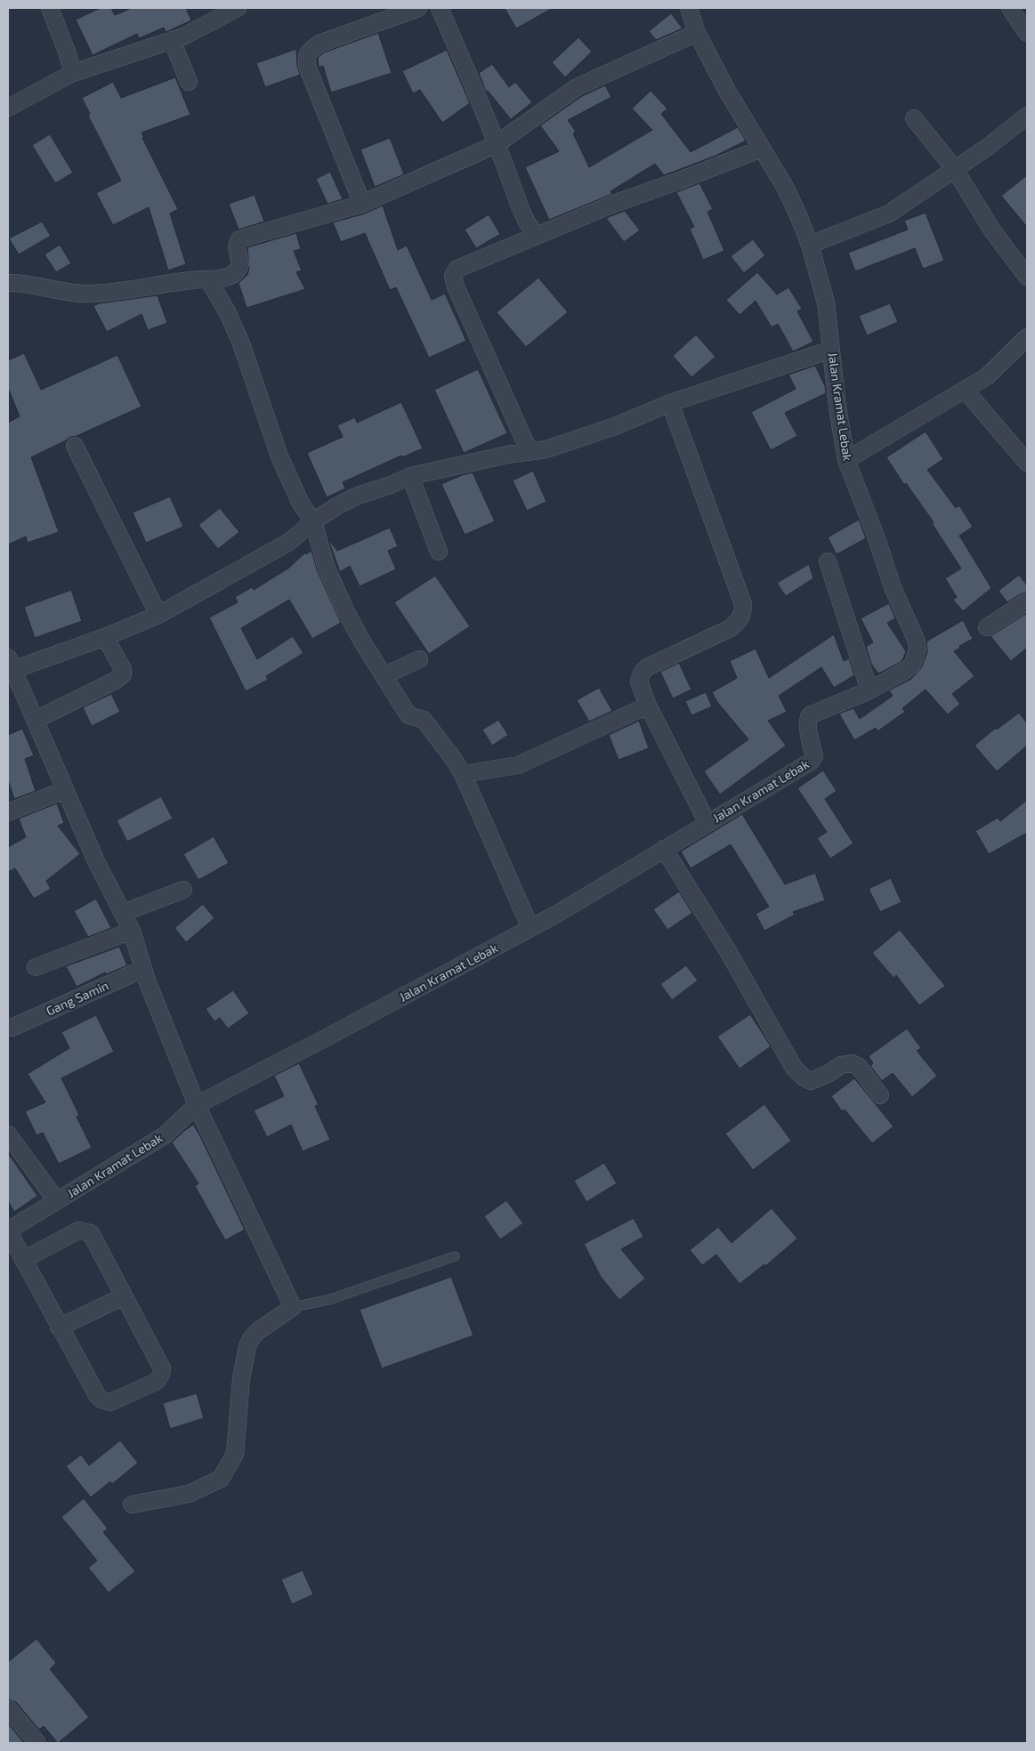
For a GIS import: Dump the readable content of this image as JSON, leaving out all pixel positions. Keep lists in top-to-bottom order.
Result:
{
  "streets": {
    "street": ["Jalan Kramat Lebak", "Gang Samin"]
  }
}
